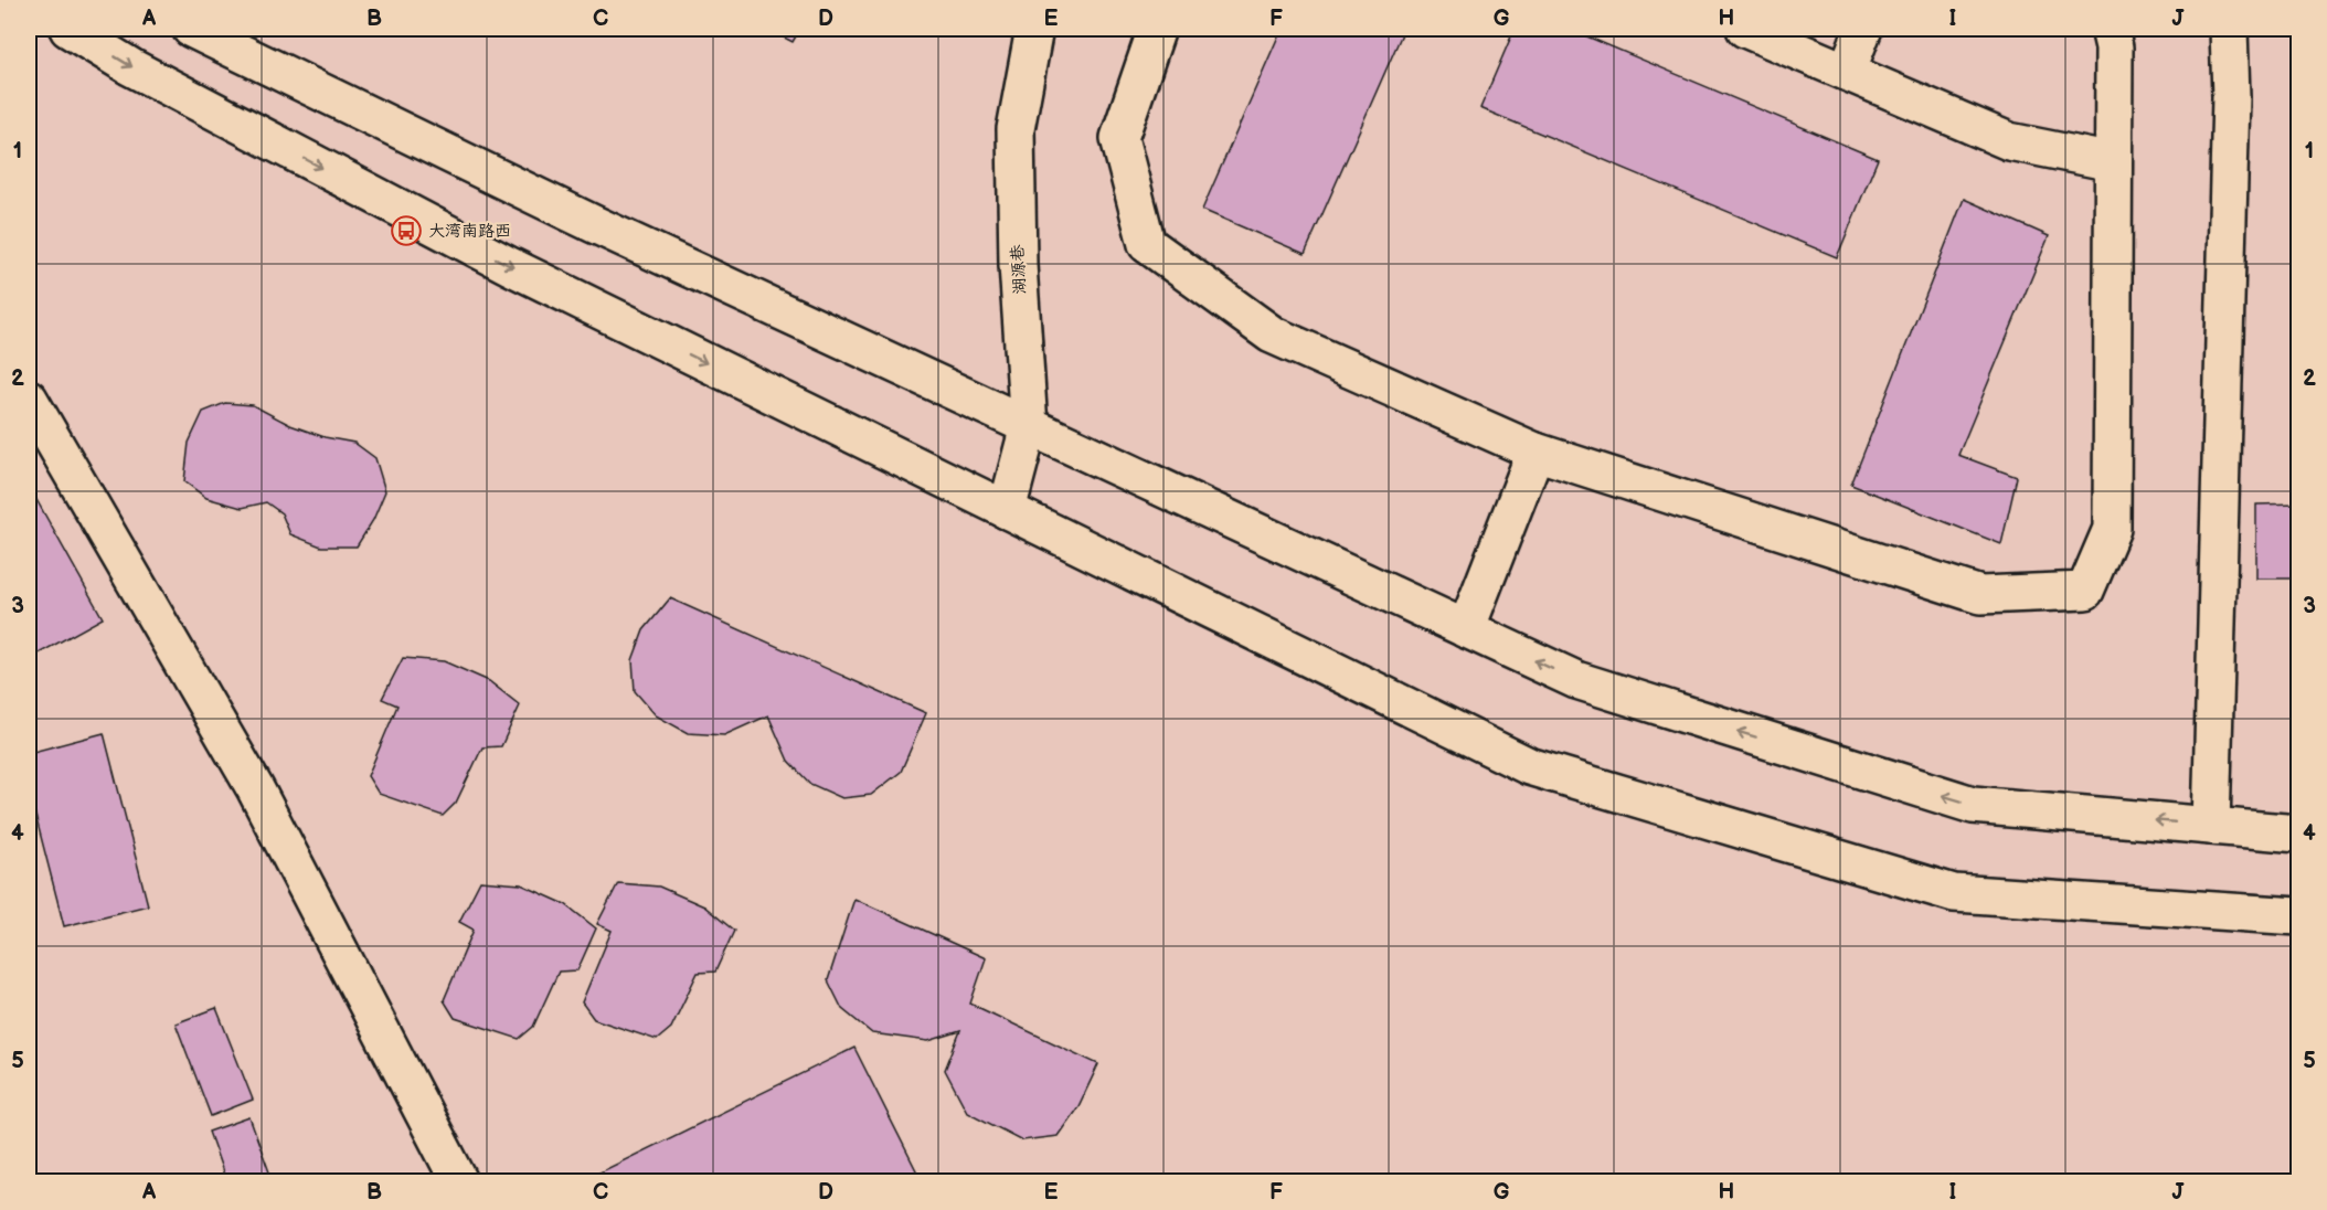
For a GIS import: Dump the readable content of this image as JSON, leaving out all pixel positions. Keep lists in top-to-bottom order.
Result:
{
  "streets": {
    "main road": ["湖源巷"]
  },
  "places": {
    "bus stop": ["大湾南路西"]
  },
  "grid": {
    "columns": [
      "A",
      "B",
      "C",
      "D",
      "E",
      "F",
      "G",
      "H",
      "I",
      "J"
    ],
    "rows": [
      "1",
      "2",
      "3",
      "4",
      "5"
    ]
  }
}
